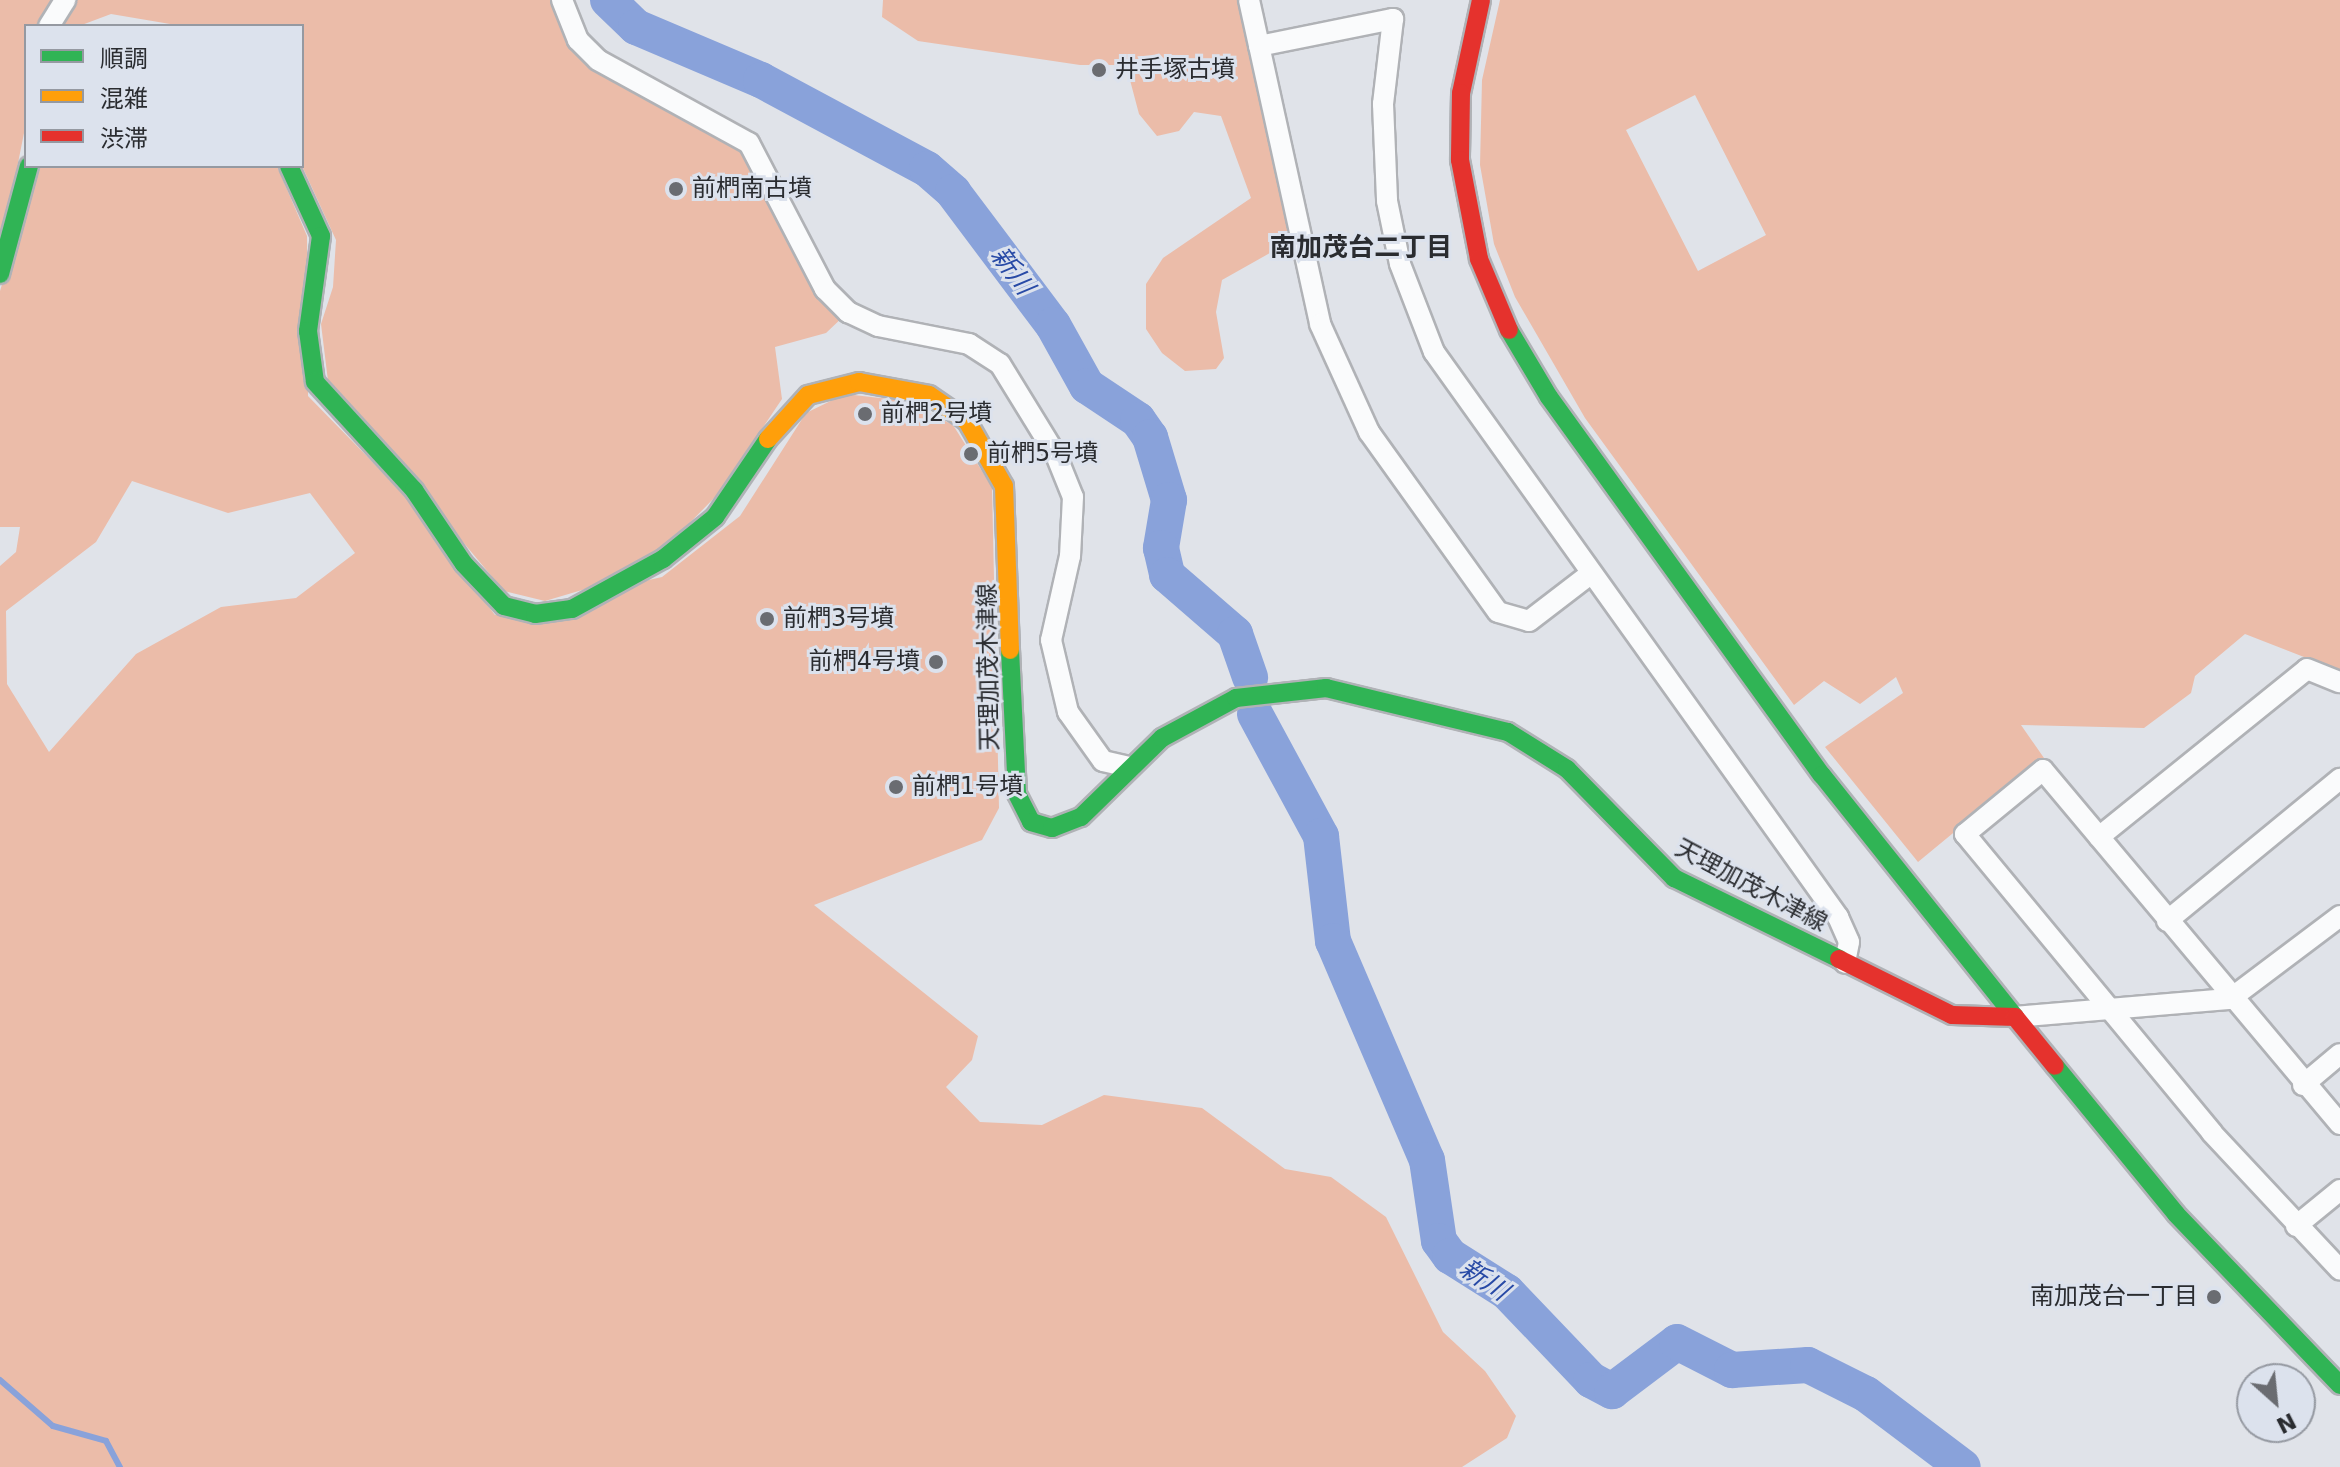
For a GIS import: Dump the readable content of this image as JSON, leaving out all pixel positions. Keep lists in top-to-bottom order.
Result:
{
  "streets": {
    "main road": ["天理加茂木津線"]
  },
  "districts": ["南加茂台二丁目"],
  "water": ["新川"],
  "places": [
    "井手塚古墳",
    "前椚南古墳",
    "前椚2号墳",
    "前椚5号墳",
    "前椚3号墳",
    "前椚4号墳",
    "前椚1号墳",
    "南加茂台一丁目"
  ],
  "legend": ["順調", "混雑", "渋滞"],
  "north": "bottom right"
}
